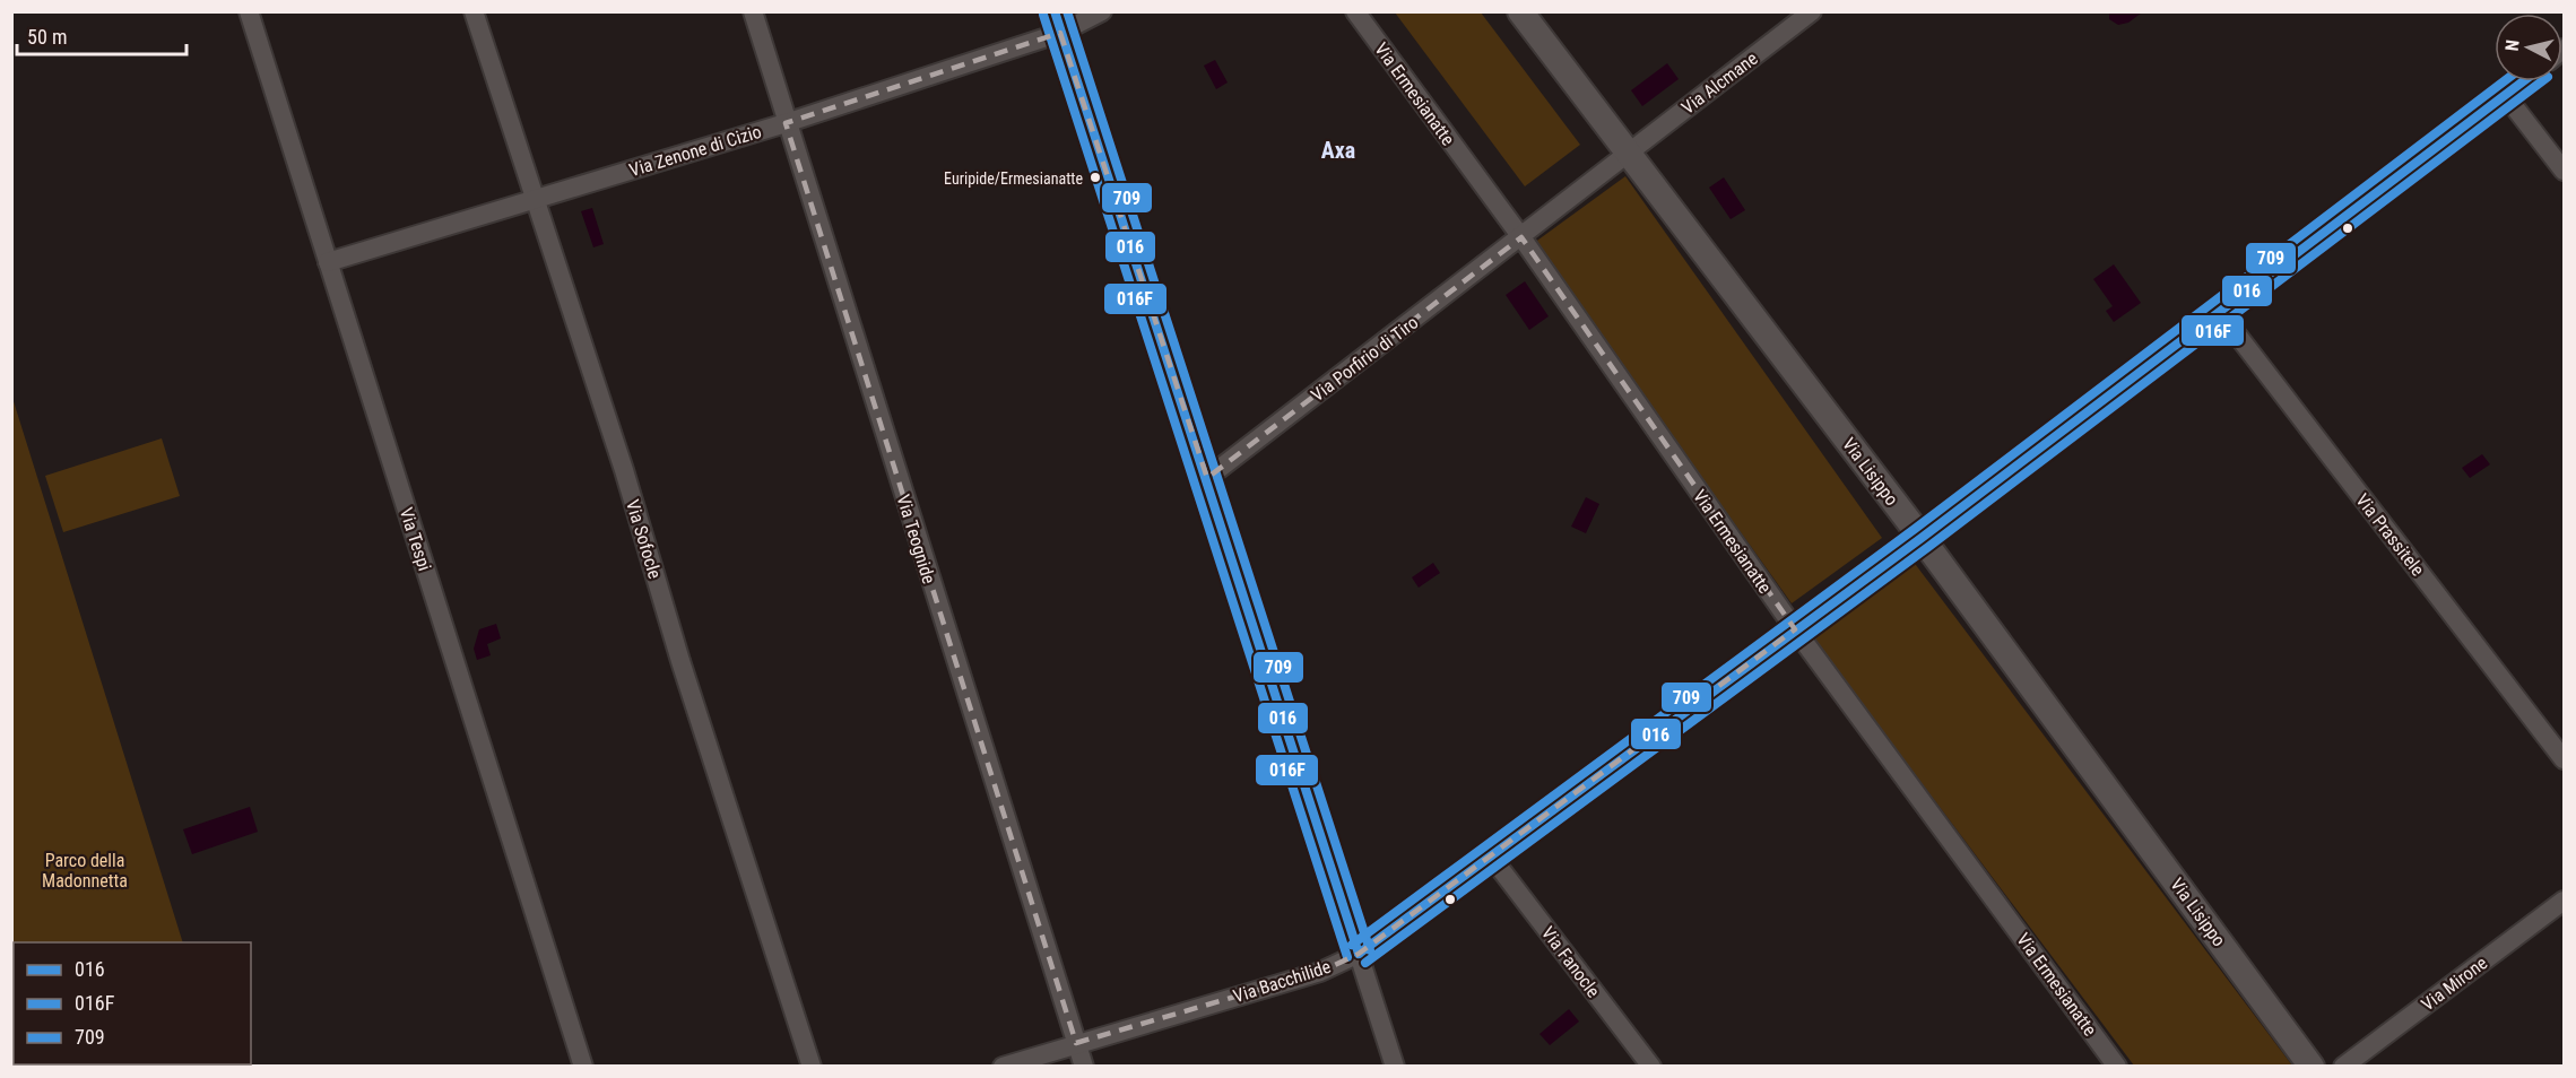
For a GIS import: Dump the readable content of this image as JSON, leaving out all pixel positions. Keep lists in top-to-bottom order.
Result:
{
  "streets": {
    "street": [
      "Via Alcmane",
      "Via Ermesianatte",
      "Via Zenone di Cizio",
      "Via Porfirio di Tiro",
      "Via Lisippo",
      "Via Prassitele",
      "Via Tespi",
      "Via Sofocle",
      "Via Teognide",
      "Via Fanocle",
      "Via Bacchilide",
      "Via Mirone"
    ]
  },
  "crossings": [
    ["Via Alcmane", "Via Ermesianatte"],
    ["Via Alcmane", "Via Porfirio di Tiro"],
    ["Via Alcmane", "Via Lisippo"],
    ["Via Ermesianatte", "Via Porfirio di Tiro"],
    ["Via Ermesianatte", "Via Bacchilide"],
    ["Via Zenone di Cizio", "Via Tespi"],
    ["Via Zenone di Cizio", "Via Sofocle"],
    ["Via Zenone di Cizio", "Via Teognide"],
    ["Via Lisippo", "Via Bacchilide"],
    ["Via Prassitele", "Via Bacchilide"],
    ["Via Teognide", "Via Bacchilide"],
    ["Via Fanocle", "Via Bacchilide"]
  ],
  "districts": ["Axa"],
  "parks": ["Parco della Madonnetta"],
  "places": ["Euripide/Ermesianatte"],
  "lines": ["transit line 016", "transit line 709", "transit line 016F"],
  "legend": ["016", "016F", "709"],
  "scale_bar": "50 m",
  "north": "left"
}
